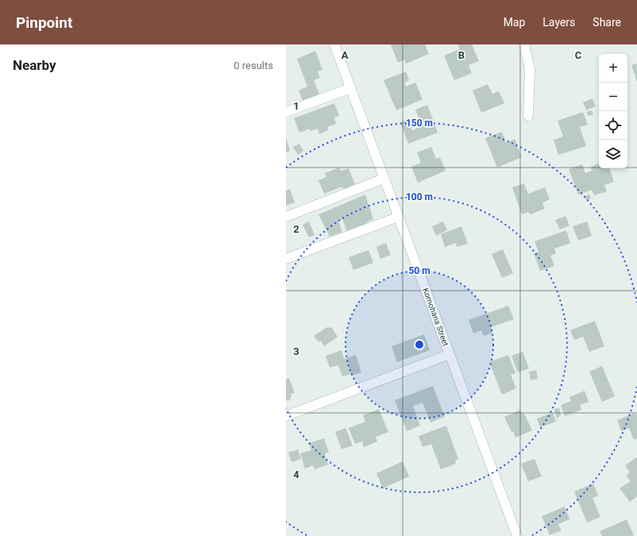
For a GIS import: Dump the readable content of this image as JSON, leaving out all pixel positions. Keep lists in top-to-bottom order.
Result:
{
  "streets": {
    "street": ["Komohana Street"]
  },
  "page": {
    "header": "Pinpoint",
    "nav": ["Map", "Layers", "Share"],
    "heading": ["Nearby", "0 results"],
    "map_buttons": ["+", "−"]
  },
  "grid": {
    "columns": ["A", "B", "C"],
    "rows": [
      "1",
      "2",
      "3",
      "4"
    ]
  },
  "rings": ["150 m", "100 m", "50 m"]
}
